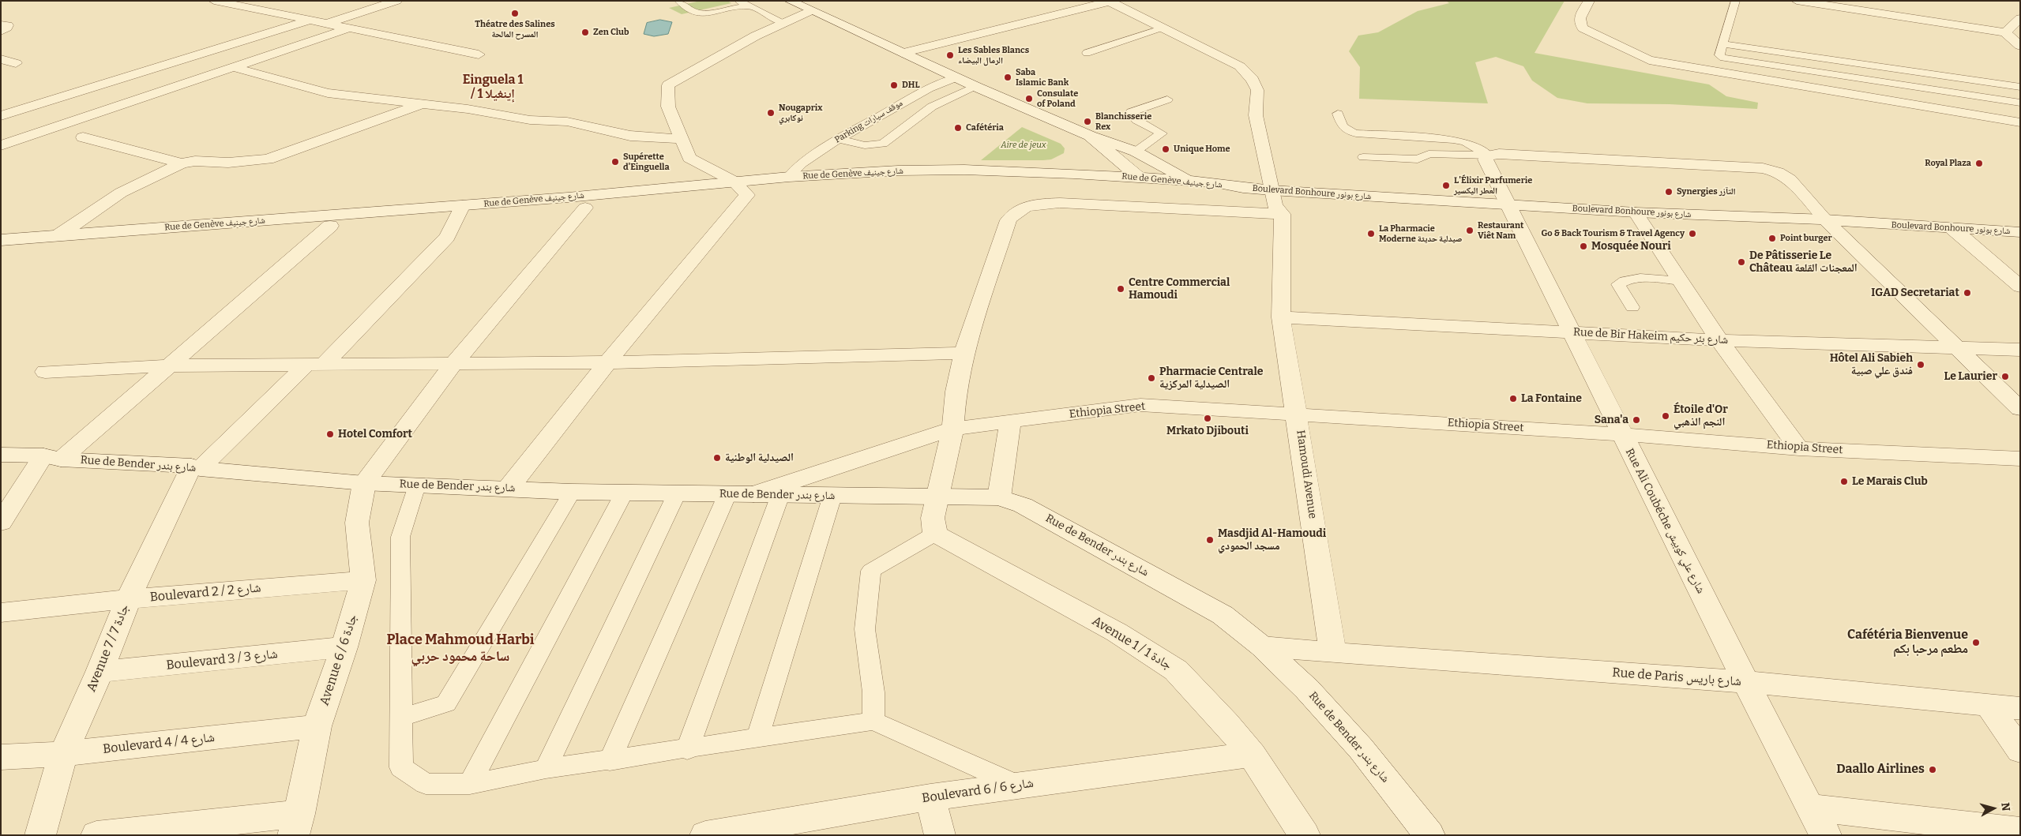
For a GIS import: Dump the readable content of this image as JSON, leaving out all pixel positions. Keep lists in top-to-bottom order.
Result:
{
  "streets": {
    "street": [
      "Rue de Genève شارع جينيف",
      "Boulevard Bonhoure شارع بونور",
      "Rue de Bir Hakeim شارع بئر حكيم",
      "Ethiopia Street",
      "Rue de Bender شارع بندر",
      "Hamoudi Avenue",
      "Rue Ali Coubéche شارع علي كوبيش",
      "Boulevard 2 / شارع 2",
      "Avenue 1 / جادة 1",
      "Avenue 7 / جادة 7",
      "Boulevard 3 / شارع 3",
      "Avenue 6 / جادة 6",
      "Rue de Paris شارع باريس",
      "Boulevard 4 / شارع 4",
      "Boulevard 6 / شارع 6"
    ],
    "lane": ["Parking موقف سيارات"]
  },
  "crossings": [
    ["Parking موقف سيارات", "Rue de Genève شارع جينيف"],
    ["Rue de Genève شارع جينيف", "Boulevard Bonhoure شارع بونور"],
    ["Boulevard Bonhoure شارع بونور", "Rue Ali Coubéche شارع علي كوبيش"],
    ["Rue de Bir Hakeim شارع بئر حكيم", "Hamoudi Avenue"],
    ["Rue de Bir Hakeim شارع بئر حكيم", "Rue Ali Coubéche شارع علي كوبيش"],
    ["Ethiopia Street", "Rue de Bender شارع بندر"],
    ["Ethiopia Street", "Hamoudi Avenue"],
    ["Ethiopia Street", "Rue Ali Coubéche شارع علي كوبيش"],
    ["Rue de Bender شارع بندر", "Avenue 7 / جادة 7"],
    ["Rue de Bender شارع بندر", "Avenue 6 / جادة 6"],
    ["Rue de Bender شارع بندر", "Rue de Paris شارع باريس"],
    ["Hamoudi Avenue", "Rue de Paris شارع باريس"],
    ["Rue Ali Coubéche شارع علي كوبيش", "Rue de Paris شارع باريس"],
    ["Boulevard 2 / شارع 2", "Avenue 7 / جادة 7"],
    ["Boulevard 2 / شارع 2", "Avenue 6 / جادة 6"],
    ["Avenue 1 / جادة 1", "Boulevard 6 / شارع 6"],
    ["Avenue 7 / جادة 7", "Boulevard 3 / شارع 3"],
    ["Avenue 7 / جادة 7", "Boulevard 4 / شارع 4"],
    ["Boulevard 3 / شارع 3", "Avenue 6 / جادة 6"],
    ["Avenue 6 / جادة 6", "Boulevard 4 / شارع 4"]
  ],
  "districts": ["Einguela 1 / إينغيلا 1", "Place Mahmoud Harbi ساحة محمود حربي"],
  "parks": ["Aire de jeux"],
  "places": [
    "Théatre des Salines المسرح المالحة",
    "Zen Club",
    "Les Sables Blancs الرمال البيضاء",
    "Saba Islamic Bank",
    "DHL",
    "Consulate of Poland",
    "Nougaprix نوكابري",
    "Blanchisserie Rex",
    "Cafétéria",
    "Unique Home",
    "Supérette d'Einguella",
    "Royal Plaza",
    "L'Élixir Parfumerie العطر اليكسير",
    "Synergies التآزر",
    "Restaurant Viêt Nam",
    "La Pharmacie Moderne صيدلية حديثة",
    "Go & Back Tourism & Travel Agency",
    "Point burger",
    "Mosquée Nouri",
    "De Pâtisserie Le Château المعجنات القلعة",
    "Centre Commercial Hamoudi",
    "IGAD Secretariat",
    "Hôtel Ali Sabieh فندق علي صبية",
    "Le Laurier",
    "Pharmacie Centrale الصيدلية المركزية",
    "La Fontaine",
    "Étoile d'Or النجم الذهبي",
    "Mrkato Djibouti",
    "Sana'a",
    "Hotel Comfort",
    "الصيدلية الوطنية",
    "Le Marais Club",
    "Masdjid Al-Hamoudi مسجد الحمودي",
    "Cafétéria Bienvenue مطعم مرحبا بكم",
    "Daallo Airlines"
  ],
  "north": "right"
}
